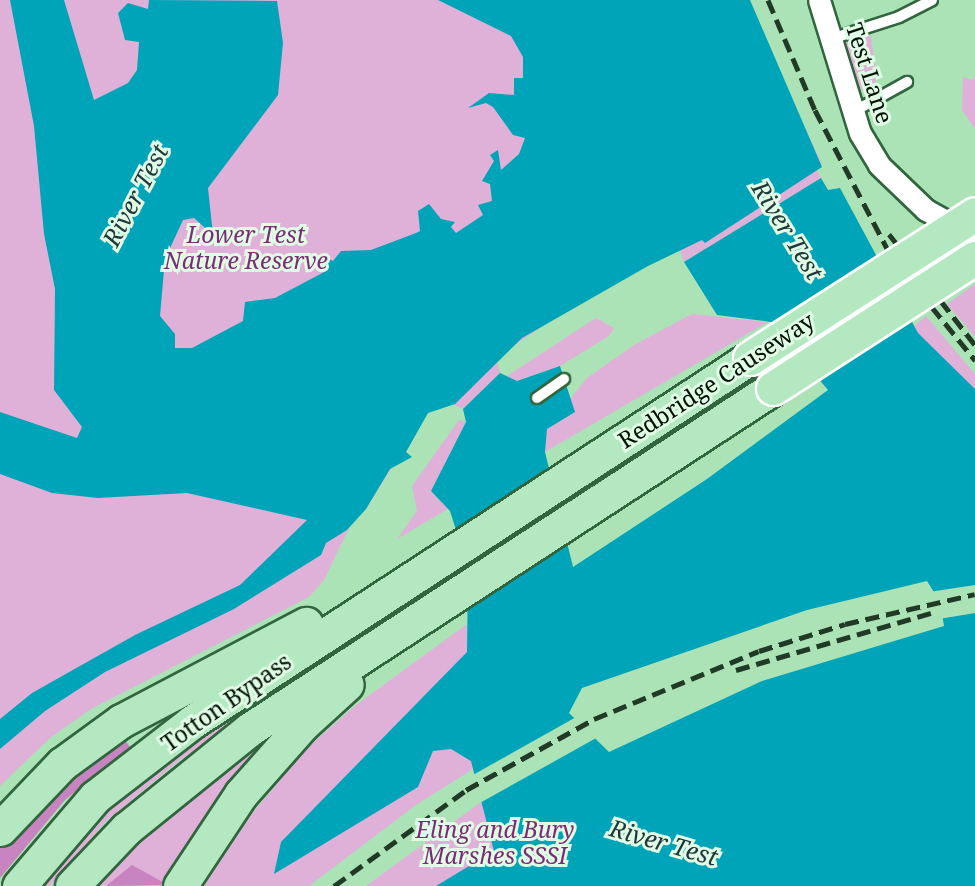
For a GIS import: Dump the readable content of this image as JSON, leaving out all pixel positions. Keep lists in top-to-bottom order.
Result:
{
  "streets": {
    "main road": ["Redbridge Causeway", "Totton Bypass"],
    "street": ["Test Lane"]
  },
  "crossings": [
    ["Redbridge Causeway", "Totton Bypass"]
  ],
  "water": ["River Test"],
  "parks": ["Lower Test Nature Reserve", "Eling and Bury Marshes SSSI"]
}
